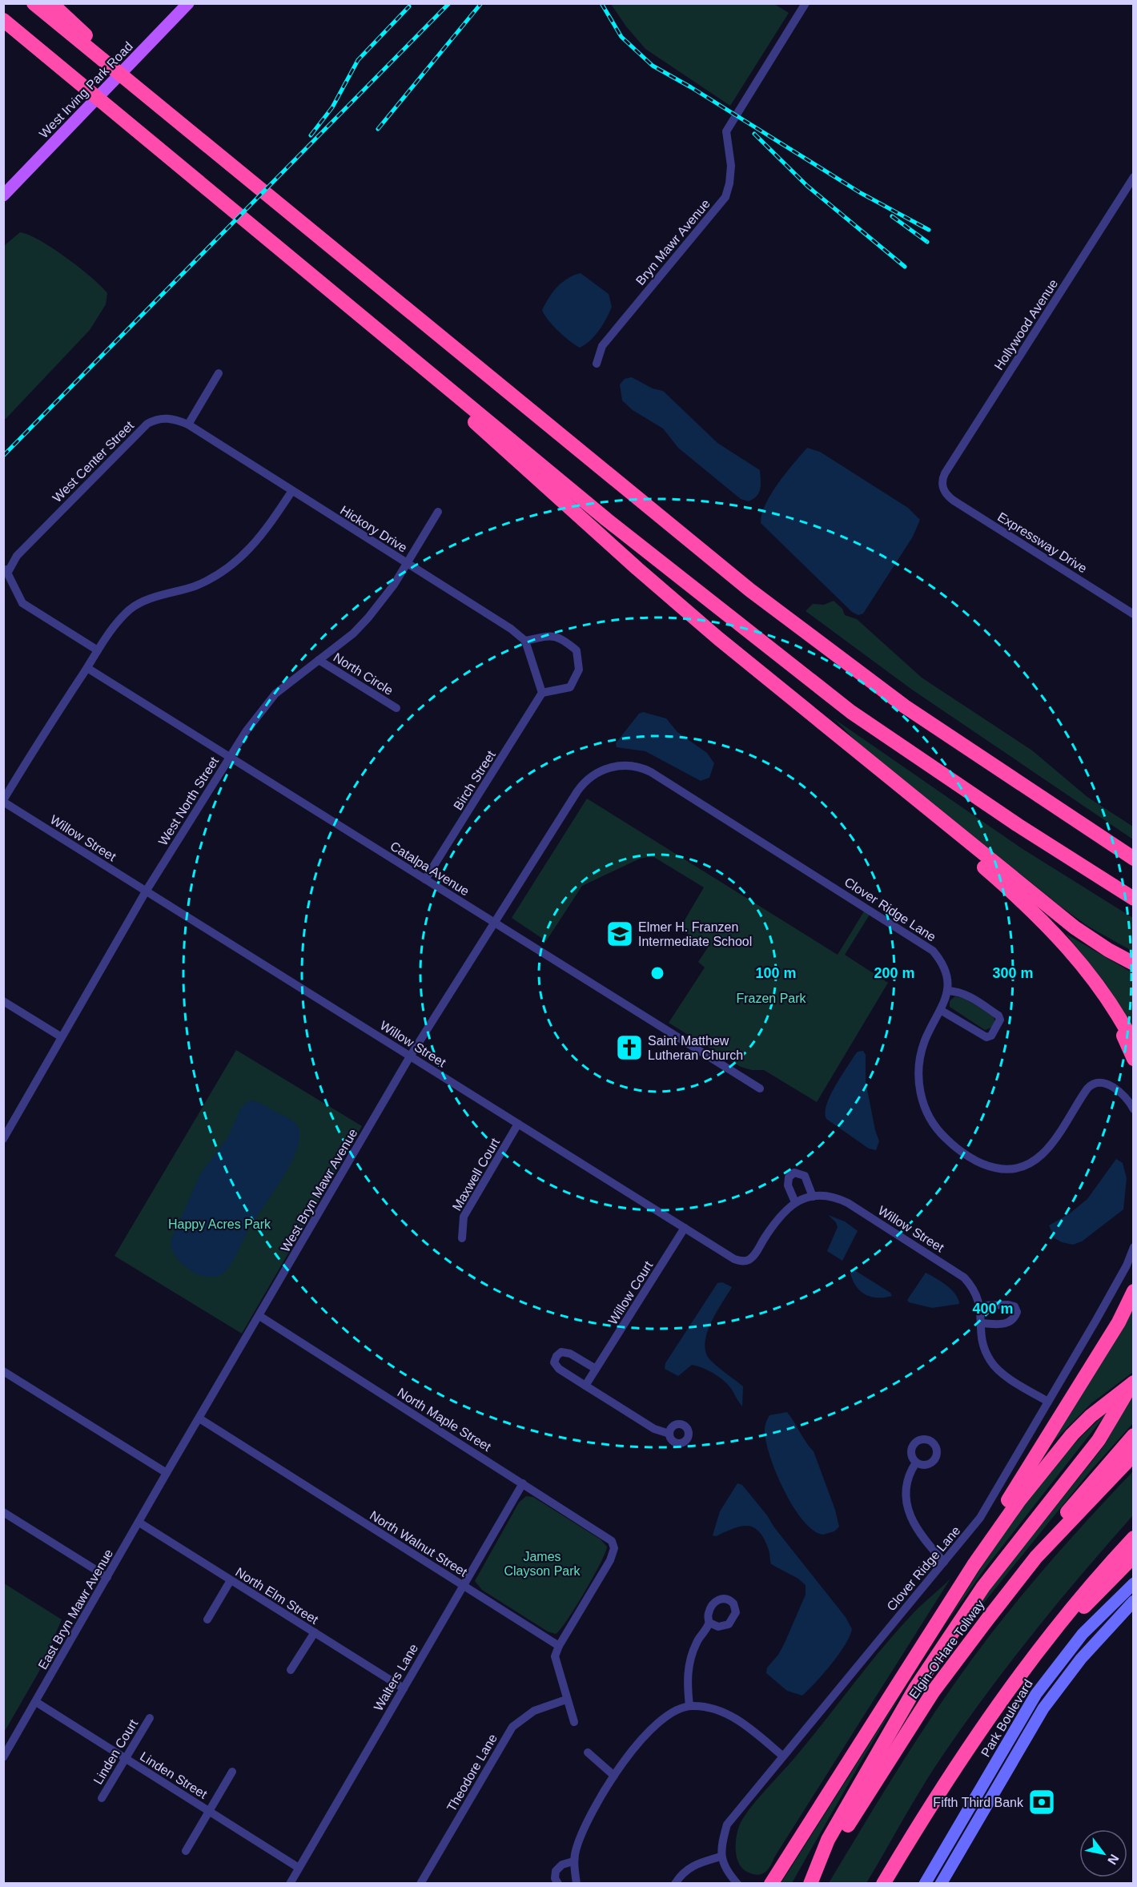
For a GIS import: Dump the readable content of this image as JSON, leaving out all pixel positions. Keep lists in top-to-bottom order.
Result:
{
  "streets": {
    "highway": ["Elgin-O'Hare Tollway"],
    "main road": ["West Irving Park Road"],
    "street": [
      "Bryn Mawr Avenue",
      "Hollywood Avenue",
      "West Center Street",
      "Hickory Drive",
      "Expressway Drive",
      "North Circle",
      "Birch Street",
      "West North Street",
      "Willow Street",
      "Catalpa Avenue",
      "Clover Ridge Lane",
      "Maxwell Court",
      "West Bryn Mawr Avenue",
      "Willow Court",
      "North Maple Street",
      "North Walnut Street",
      "North Elm Street",
      "East Bryn Mawr Avenue",
      "Walters Lane",
      "Park Boulevard",
      "Linden Court",
      "Theodore Lane",
      "Linden Street"
    ]
  },
  "crossings": [
    ["Hollywood Avenue", "Expressway Drive"],
    ["West Center Street", "Hickory Drive"],
    ["Hickory Drive", "West North Street"],
    ["North Circle", "West North Street"],
    ["Birch Street", "Catalpa Avenue"],
    ["West North Street", "Willow Street"],
    ["West North Street", "Catalpa Avenue"],
    ["Willow Street", "Clover Ridge Lane"],
    ["Willow Street", "Maxwell Court"],
    ["Willow Street", "West Bryn Mawr Avenue"],
    ["Willow Street", "Willow Court"],
    ["Catalpa Avenue", "Clover Ridge Lane"],
    ["Catalpa Avenue", "West Bryn Mawr Avenue"],
    ["Clover Ridge Lane", "West Bryn Mawr Avenue"],
    ["West Bryn Mawr Avenue", "North Maple Street"],
    ["West Bryn Mawr Avenue", "North Walnut Street"],
    ["West Bryn Mawr Avenue", "East Bryn Mawr Avenue"],
    ["North Maple Street", "North Walnut Street"],
    ["North Maple Street", "Walters Lane"],
    ["North Walnut Street", "Walters Lane"],
    ["North Elm Street", "East Bryn Mawr Avenue"],
    ["North Elm Street", "Walters Lane"],
    ["East Bryn Mawr Avenue", "Linden Street"],
    ["Walters Lane", "Linden Street"],
    ["Linden Court", "Linden Street"]
  ],
  "parks": ["Frazen Park", "Happy Acres Park", "James Clayson Park"],
  "places": {
    "school or university": ["Elmer H. Franzen Intermediate School"],
    "church": ["Saint Matthew Lutheran Church"],
    "bank": ["Fifth Third Bank"]
  },
  "north": "bottom right",
  "rings": [
    "100 m",
    "200 m",
    "300 m",
    "400 m"
  ]
}
